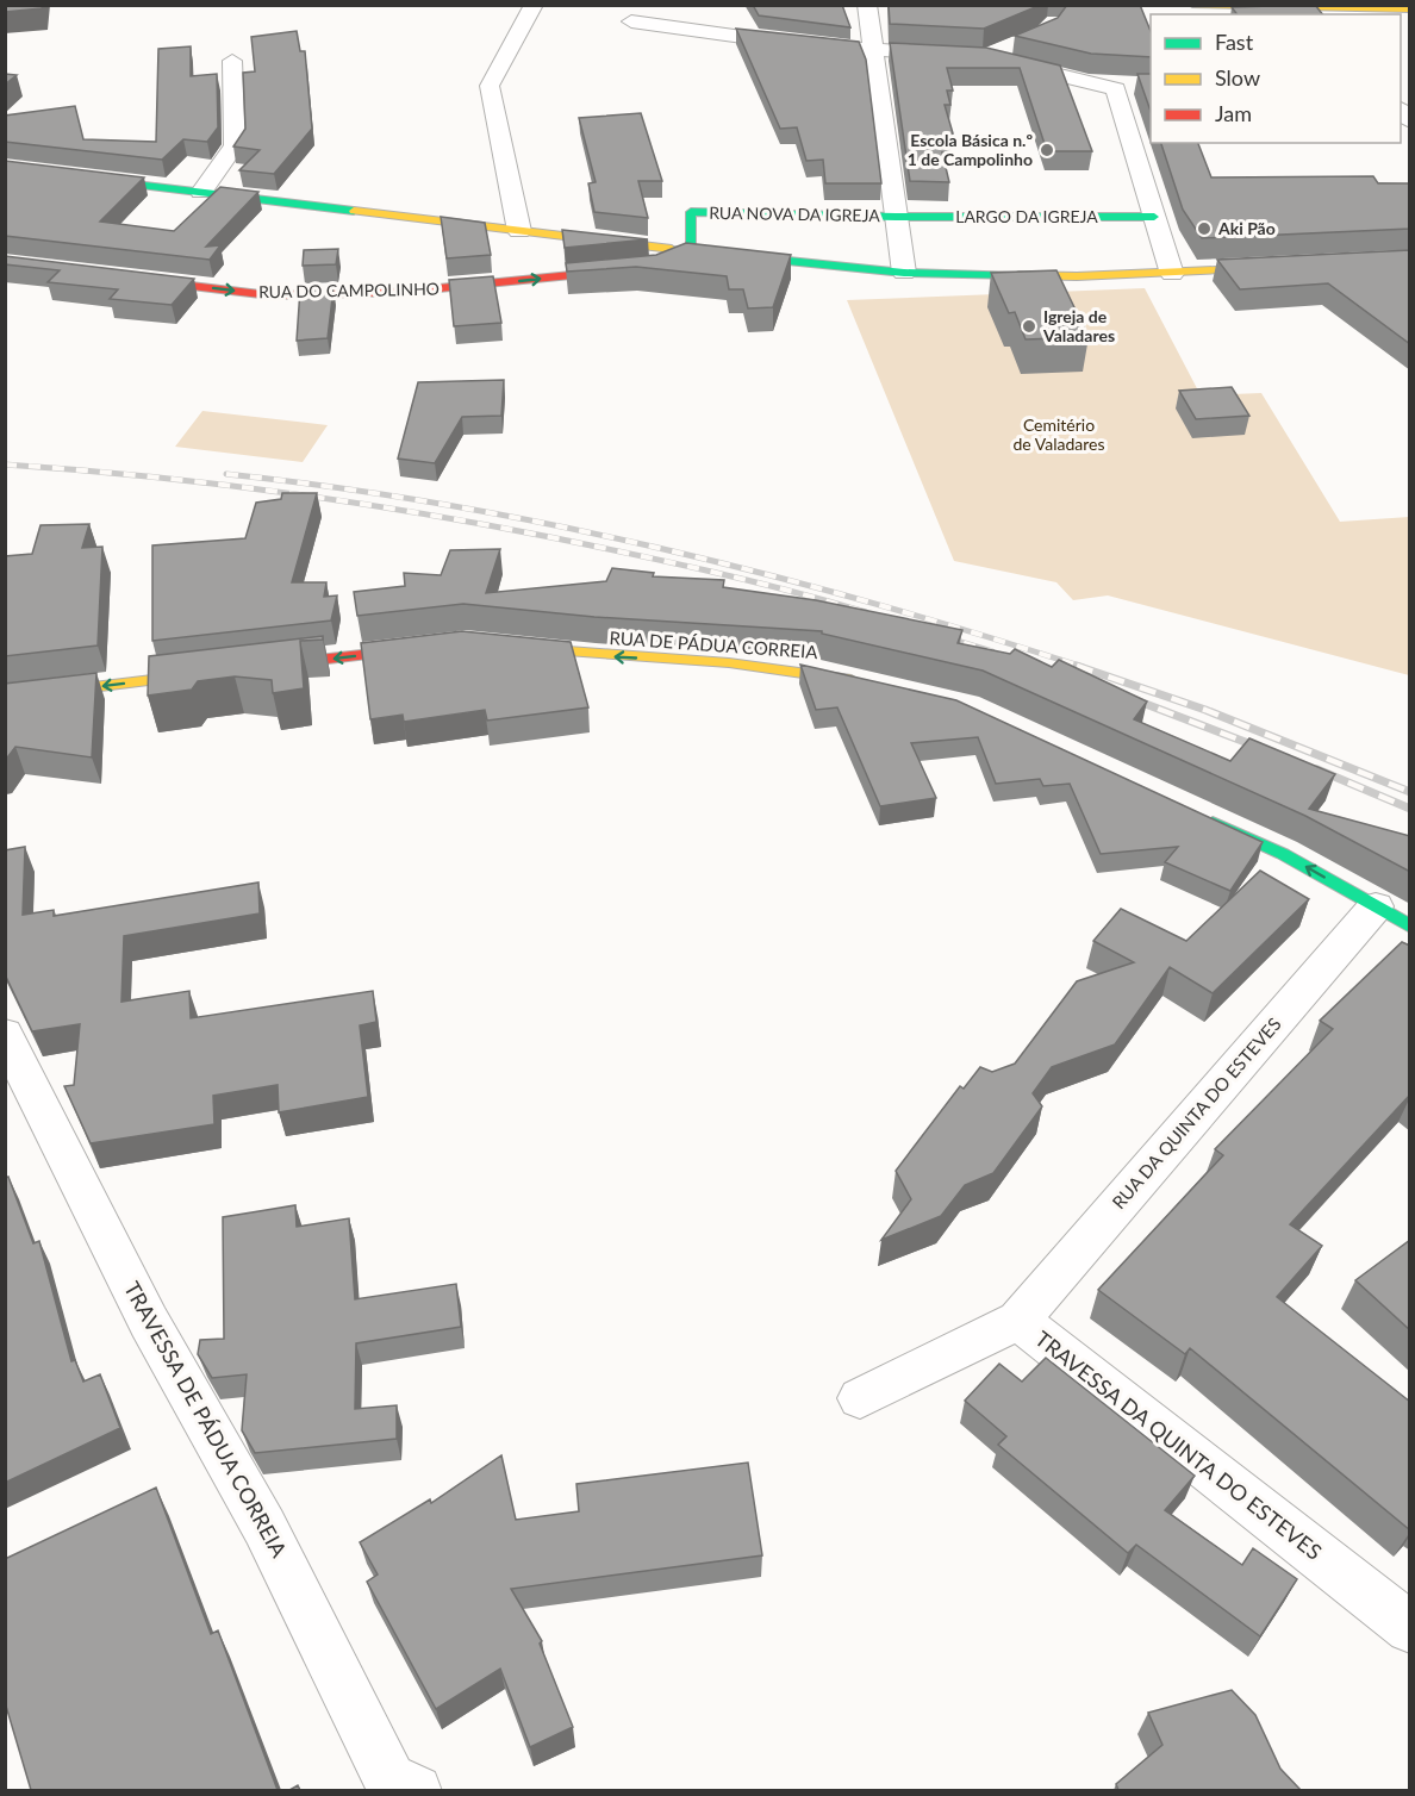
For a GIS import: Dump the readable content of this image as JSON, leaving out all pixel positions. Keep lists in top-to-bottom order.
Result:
{
  "streets": {
    "main road": [
      "RUA NOVA DA IGREJA",
      "LARGO DA IGREJA",
      "RUA DO CAMPOLINHO",
      "RUA DE PÁDUA CORREIA"
    ],
    "street": ["RUA DA QUINTA DO ESTEVES", "TRAVESSA DE PÁDUA CORREIA", "TRAVESSA DA QUINTA DO ESTEVES"]
  },
  "crossings": [
    ["RUA NOVA DA IGREJA", "LARGO DA IGREJA"],
    ["RUA NOVA DA IGREJA", "RUA DO CAMPOLINHO"],
    ["RUA DA QUINTA DO ESTEVES", "TRAVESSA DA QUINTA DO ESTEVES"]
  ],
  "one_way": ["RUA DE PÁDUA CORREIA"],
  "parks": ["Cemitério de Valadares"],
  "places": ["Escola Básica n.º 1 de Campolinho", "Aki Pão", "Igreja de Valadares"],
  "legend": ["Fast", "Slow", "Jam"]
}
